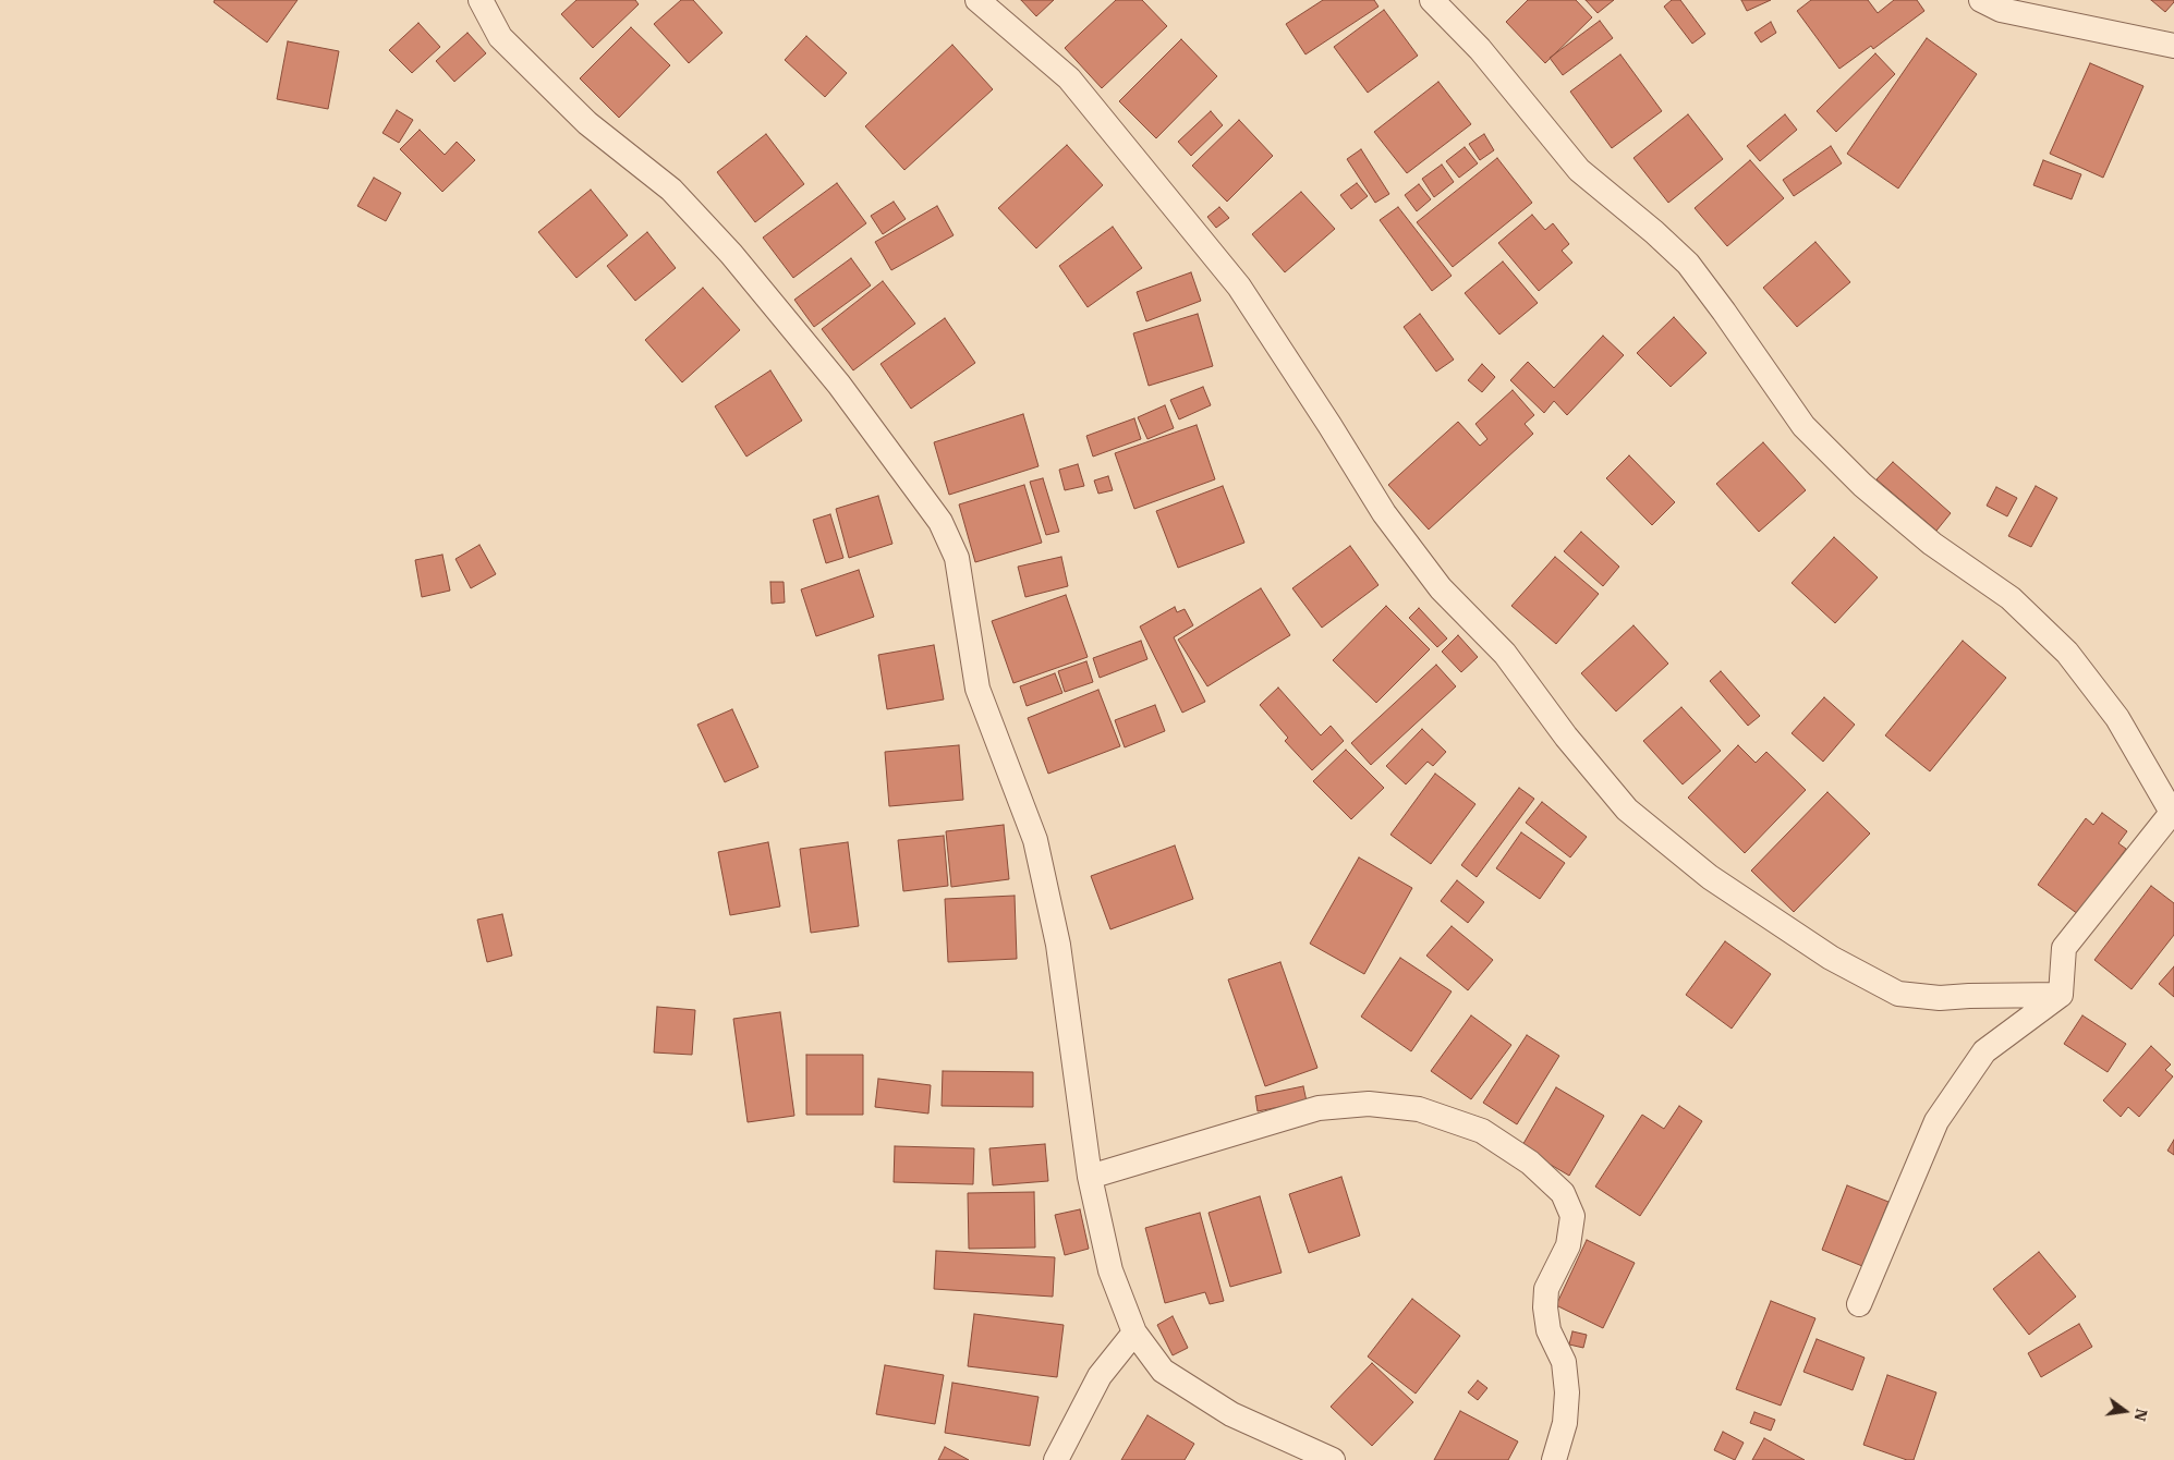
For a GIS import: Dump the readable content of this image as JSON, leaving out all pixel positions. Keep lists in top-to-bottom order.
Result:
{
  "north": "right"
}
